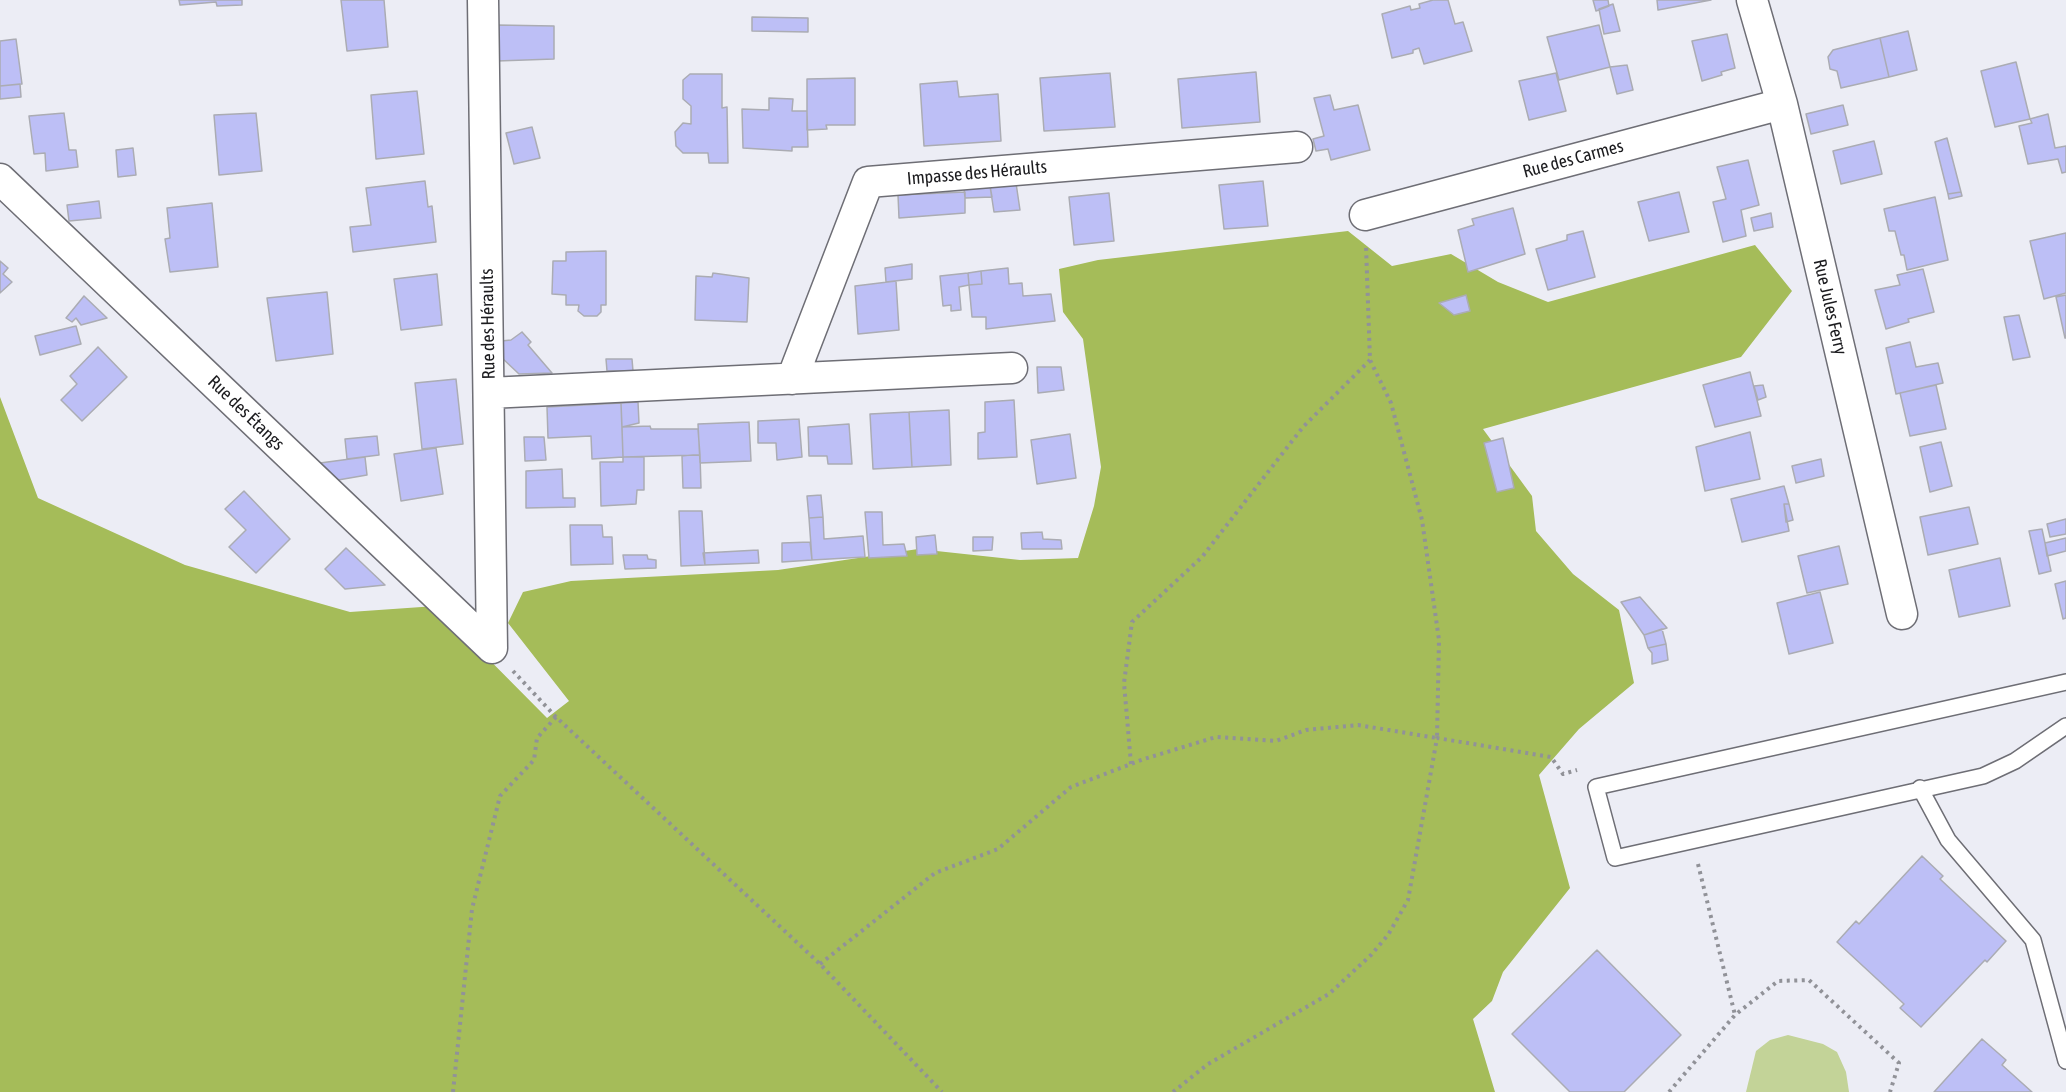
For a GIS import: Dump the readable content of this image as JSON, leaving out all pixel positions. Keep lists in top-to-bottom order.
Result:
{
  "streets": {
    "street": [
      "Rue des Carmes",
      "Impasse des Héraults",
      "Rue Jules Ferry",
      "Rue des Héraults",
      "Rue des Étangs"
    ]
  },
  "crossings": [
    ["Rue des Carmes", "Rue Jules Ferry"],
    ["Rue des Héraults", "Rue des Étangs"]
  ]
}
